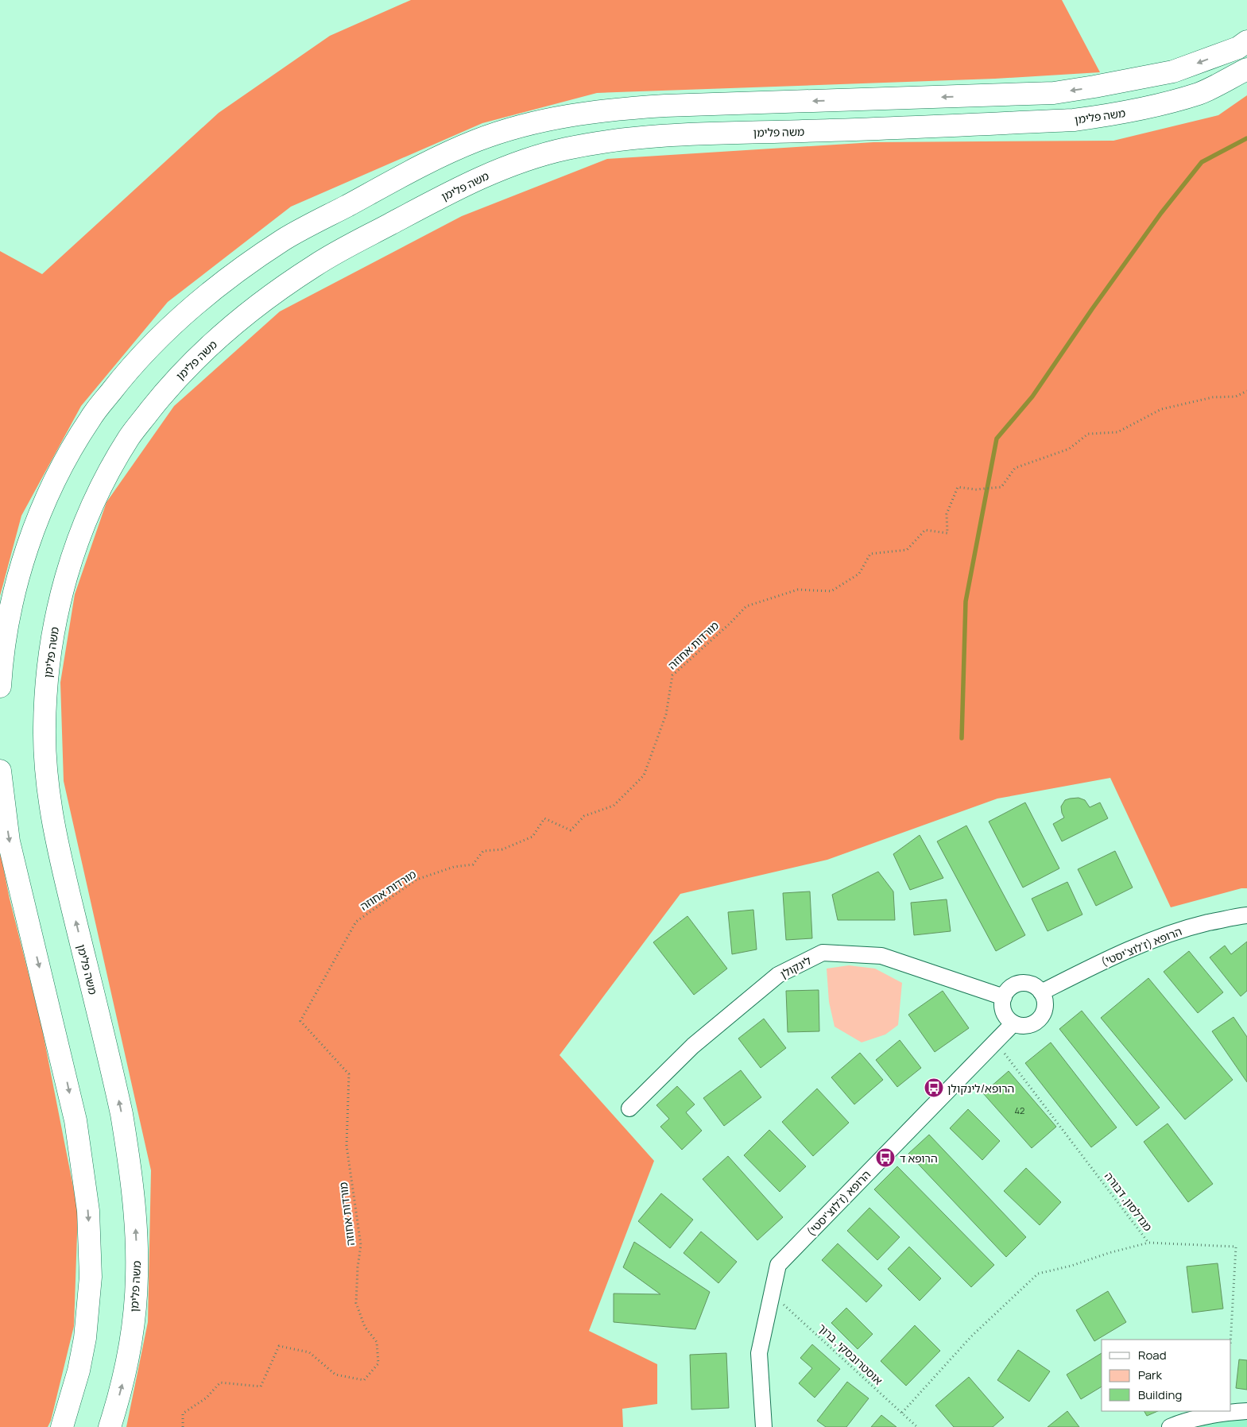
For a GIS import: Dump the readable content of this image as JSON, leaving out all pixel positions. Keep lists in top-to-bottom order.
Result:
{
  "streets": {
    "main road": ["משה פלימן"],
    "street": ["הרופא (ז'לוצ'יסטי)", "לינקולן"],
    "path": ["מורדות אחוזה", "מנדלסון, דבורה", "אוסטרובסקי, ברוך"]
  },
  "crossings": [
    ["הרופא (ז'לוצ'יסטי)", "לינקולן"],
    ["הרופא (ז'לוצ'יסטי)", "מנדלסון, דבורה"],
    ["הרופא (ז'לוצ'יסטי)", "אוסטרובסקי, ברוך"]
  ],
  "places": {
    "bus stop": ["הרופא/לינקולן", "הרופא ד"]
  },
  "house_numbers": ["42"],
  "legend": ["Road", "Park", "Building"]
}
